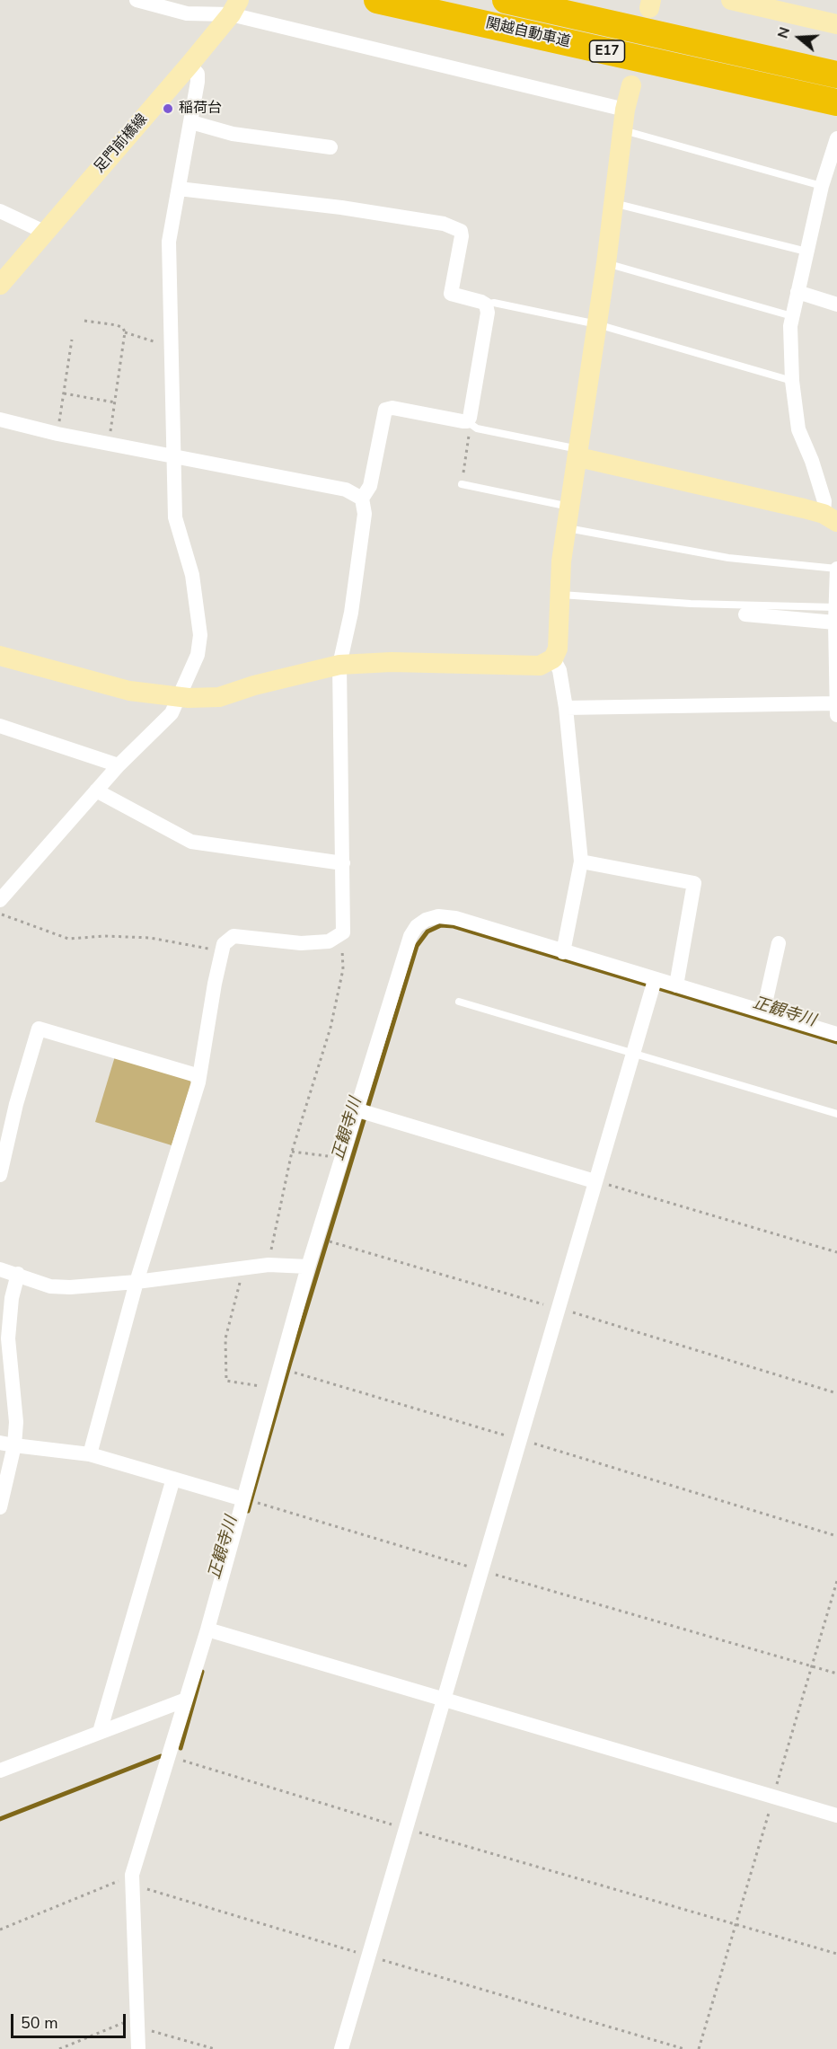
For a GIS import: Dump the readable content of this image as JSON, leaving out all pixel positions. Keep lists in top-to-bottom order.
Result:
{
  "streets": {
    "highway": ["関越自動車道", "E17"],
    "street": ["足門前橋線"]
  },
  "water": ["正観寺川"],
  "places": ["稲荷台"],
  "scale_bar": "50 m",
  "north": "left"
}
